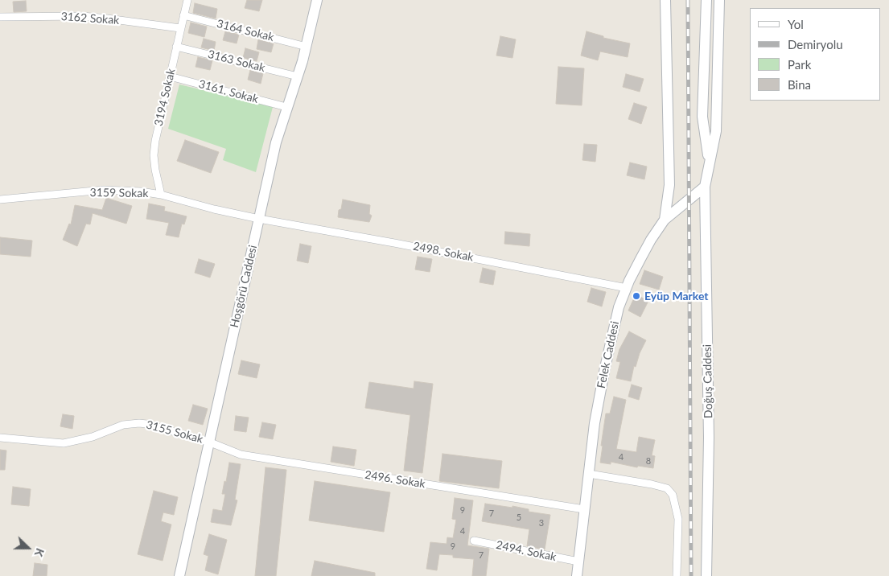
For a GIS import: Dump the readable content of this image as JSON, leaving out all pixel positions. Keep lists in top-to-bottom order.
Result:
{
  "streets": {
    "street": [
      "3162 Sokak",
      "3164 Sokak",
      "3163 Sokak",
      "3161. Sokak",
      "3194 Sokak",
      "3159 Sokak",
      "2498. Sokak",
      "Hoşgörü Caddesi",
      "Felek Caddesi",
      "Doğuş Caddesi",
      "3155 Sokak",
      "2496. Sokak",
      "2494. Sokak"
    ]
  },
  "crossings": [
    ["3162 Sokak", "3194 Sokak"],
    ["3164 Sokak", "3194 Sokak"],
    ["3164 Sokak", "Hoşgörü Caddesi"],
    ["3163 Sokak", "3194 Sokak"],
    ["3163 Sokak", "Hoşgörü Caddesi"],
    ["3161. Sokak", "3194 Sokak"],
    ["3161. Sokak", "Hoşgörü Caddesi"],
    ["3194 Sokak", "3159 Sokak"],
    ["3159 Sokak", "2498. Sokak"],
    ["3159 Sokak", "Hoşgörü Caddesi"],
    ["2498. Sokak", "Hoşgörü Caddesi"],
    ["2498. Sokak", "Felek Caddesi"],
    ["Hoşgörü Caddesi", "3155 Sokak"],
    ["Hoşgörü Caddesi", "2496. Sokak"],
    ["Felek Caddesi", "Doğuş Caddesi"],
    ["Felek Caddesi", "2496. Sokak"],
    ["Felek Caddesi", "2494. Sokak"],
    ["3155 Sokak", "2496. Sokak"]
  ],
  "places": ["Eyüp Market"],
  "house_numbers": [
    "4",
    "8",
    "9",
    "7",
    "5",
    "3",
    "4",
    "9",
    "7"
  ],
  "legend": [
    "Yol",
    "Demiryolu",
    "Park",
    "Bina"
  ],
  "north": "right"
}
